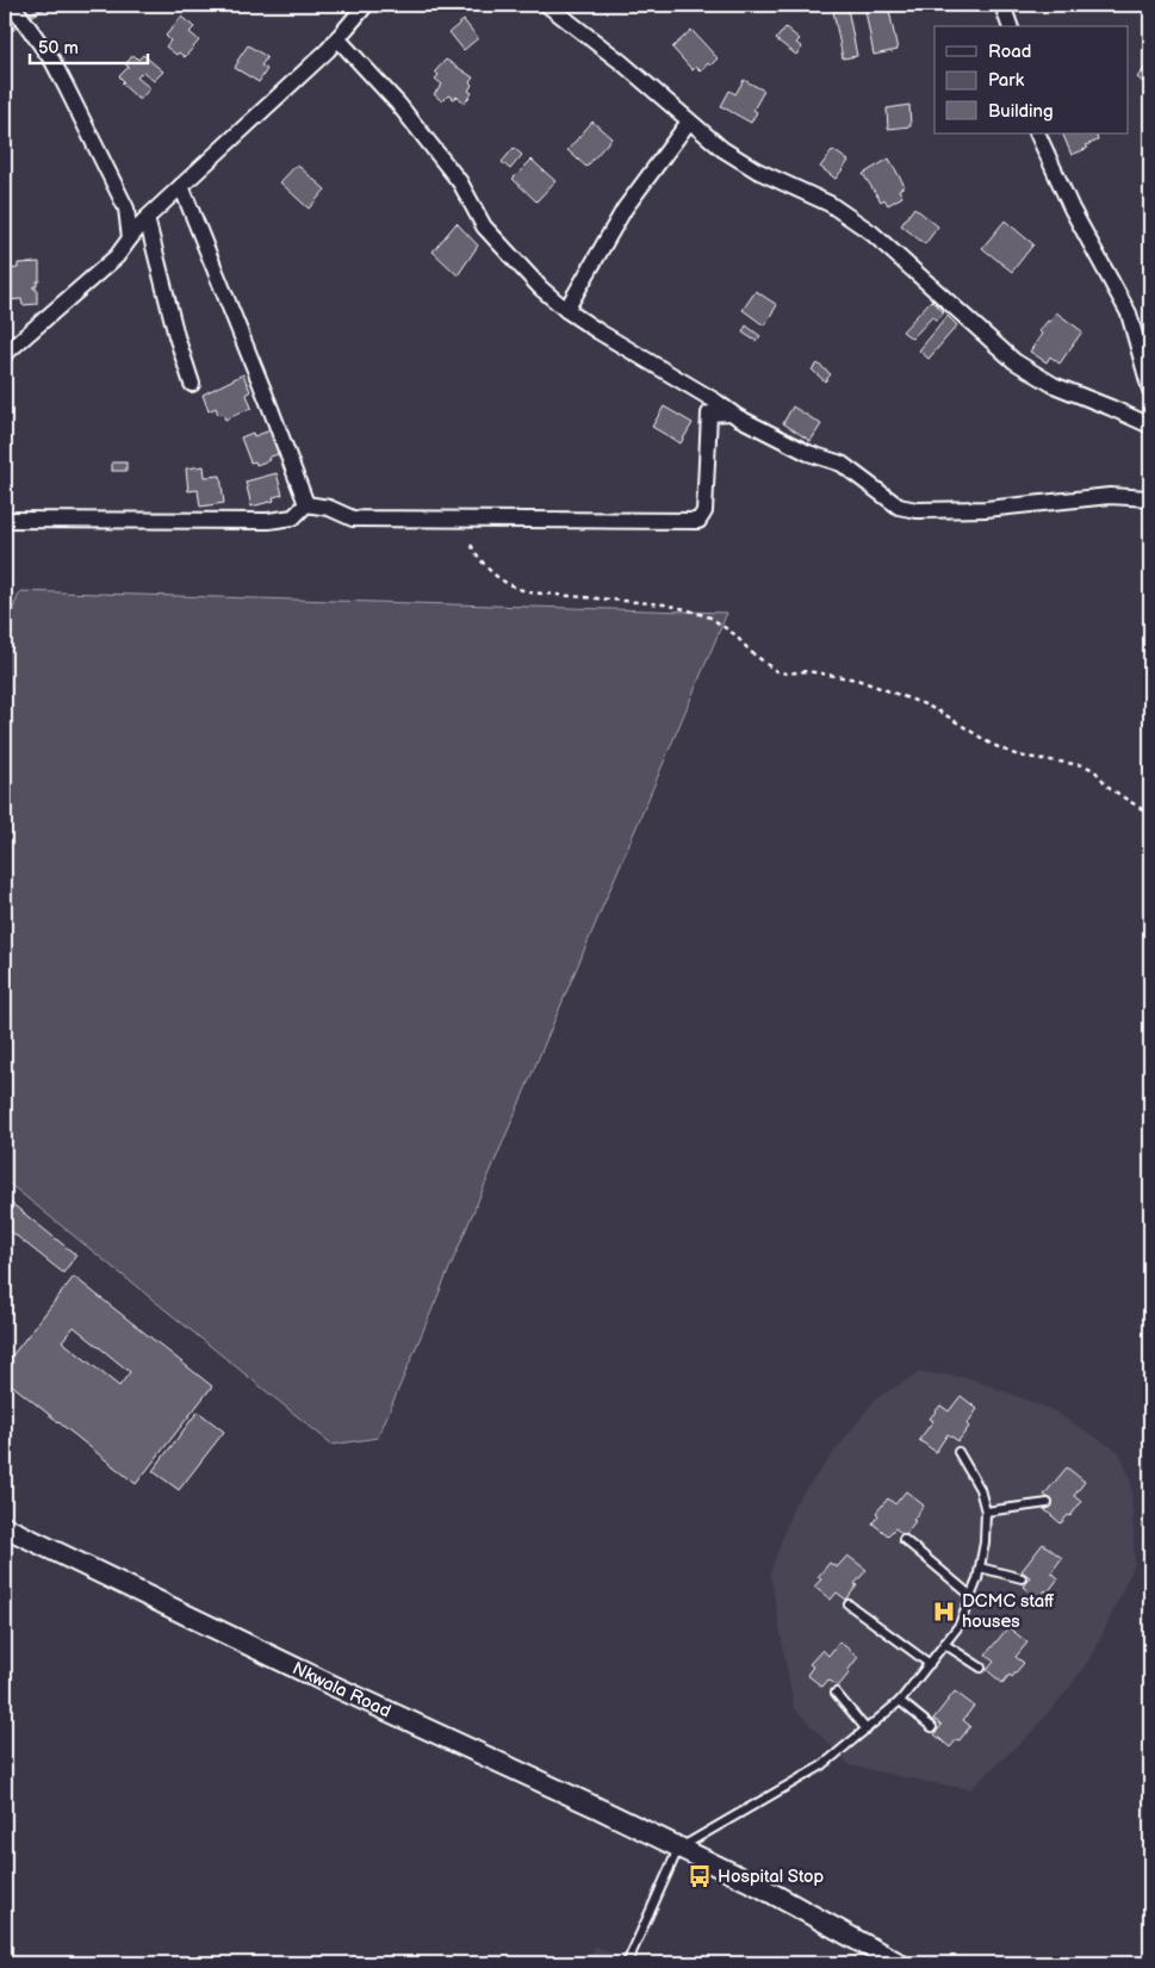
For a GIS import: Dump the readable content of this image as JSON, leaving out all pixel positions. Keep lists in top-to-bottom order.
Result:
{
  "streets": {
    "street": ["Nkwala Road"]
  },
  "places": {
    "hospital": ["DCMC staff houses"],
    "bus stop": ["Hospital Stop"]
  },
  "legend": ["Road", "Park", "Building"],
  "scale_bar": "50 m"
}
